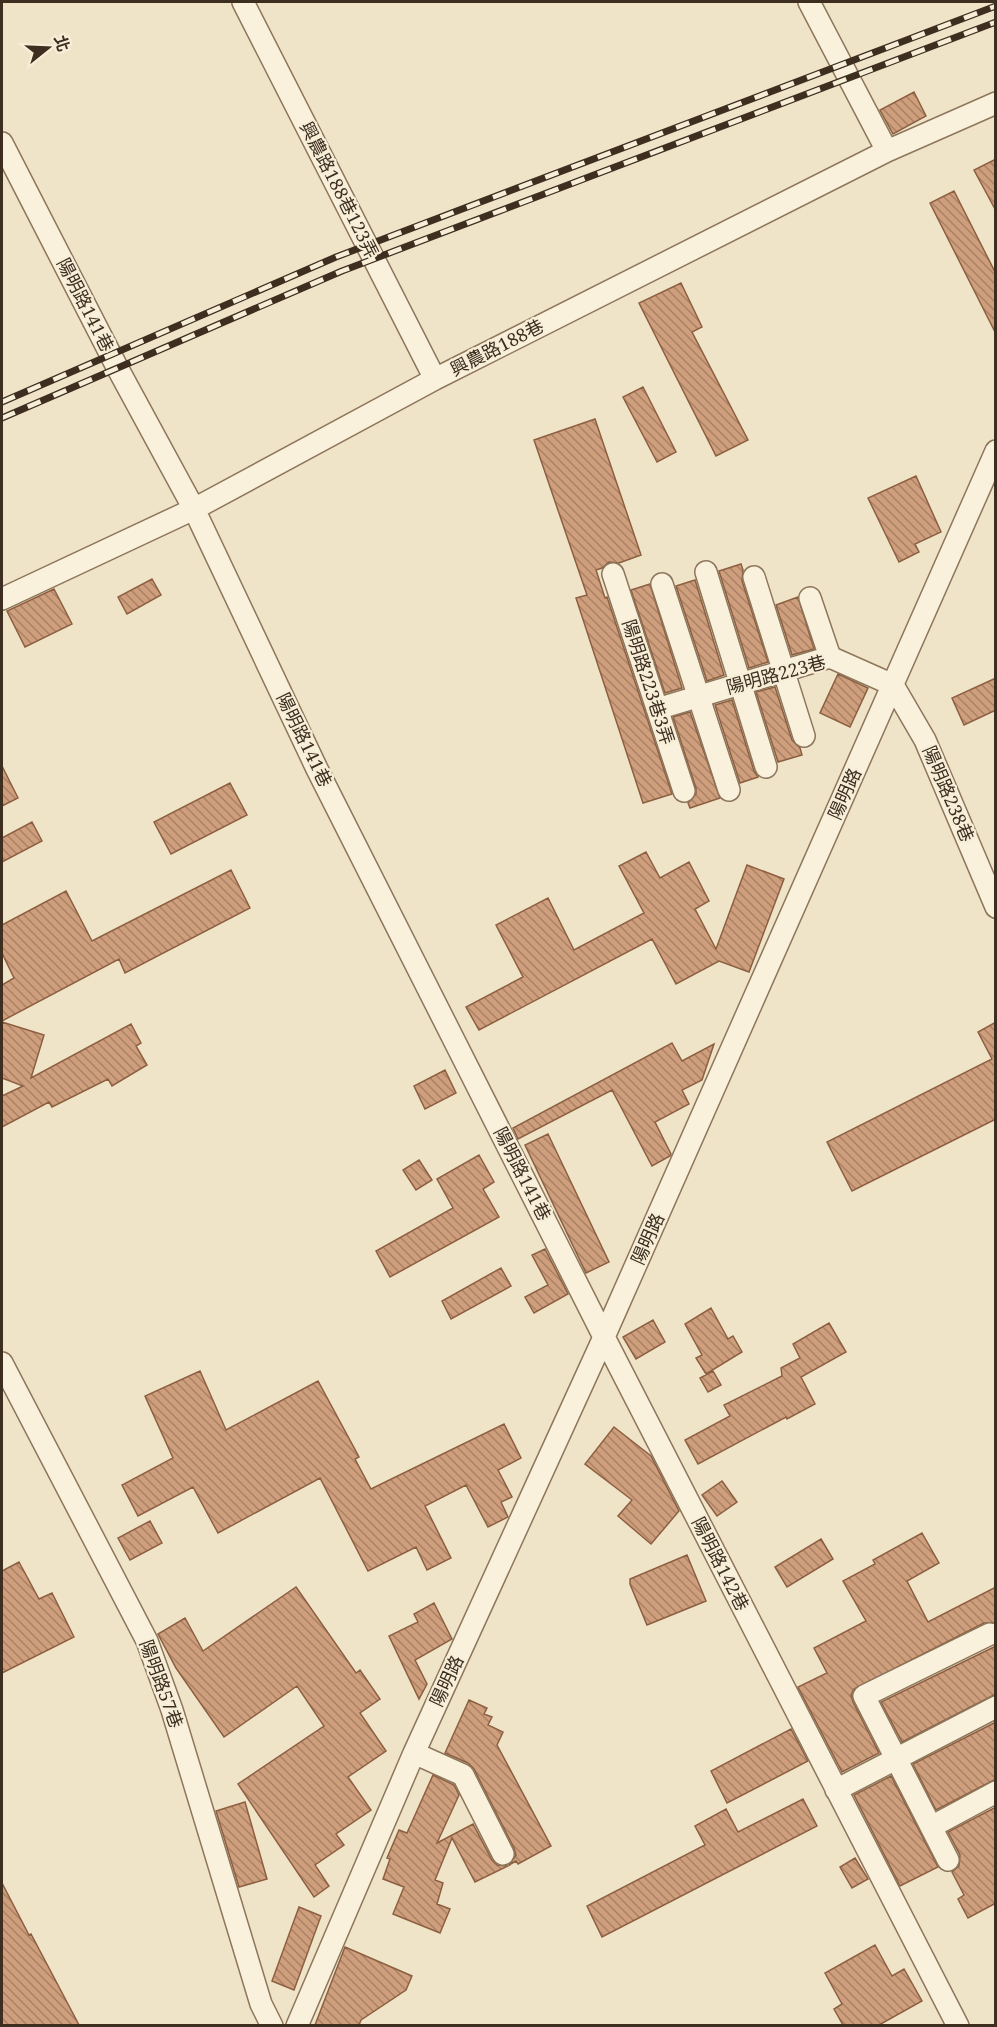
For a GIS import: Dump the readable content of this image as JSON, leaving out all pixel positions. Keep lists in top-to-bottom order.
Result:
{
  "streets": {
    "street": [
      "興農路188巷123弄",
      "陽明路141巷",
      "興農路188巷",
      "陽明路223巷",
      "陽明路223巷3弄",
      "陽明路",
      "陽明路238巷",
      "陽明路142巷",
      "陽明路57巷"
    ]
  },
  "crossings": [
    ["興農路188巷123弄", "興農路188巷"],
    ["陽明路141巷", "興農路188巷"],
    ["陽明路141巷", "陽明路"],
    ["陽明路141巷", "陽明路142巷"],
    ["陽明路223巷", "陽明路223巷3弄"],
    ["陽明路223巷", "陽明路"],
    ["陽明路223巷", "陽明路238巷"],
    ["陽明路", "陽明路238巷"],
    ["陽明路", "陽明路142巷"]
  ],
  "north": "right"
}
